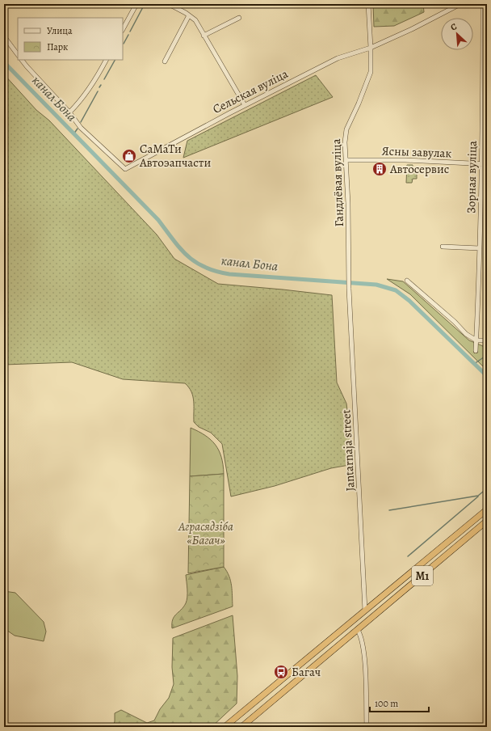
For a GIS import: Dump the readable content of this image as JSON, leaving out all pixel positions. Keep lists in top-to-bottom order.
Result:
{
  "streets": {
    "highway": ["М1"],
    "street": [
      "Сельская вуліца",
      "Ясны завулак",
      "Зорная вуліца",
      "Гандлёвая вуліца",
      "Jantarnaja street"
    ]
  },
  "crossings": [
    ["Сельская вуліца", "Гандлёвая вуліца"],
    ["Ясны завулак", "Зорная вуліца"],
    ["Ясны завулак", "Гандлёвая вуліца"],
    ["Гандлёвая вуліца", "Jantarnaja street"],
    ["Jantarnaja street", "М1"]
  ],
  "water": ["канал Бона"],
  "parks": ["Аграсядзіба «Багач»"],
  "places": {
    "shop": ["СаМаТи Автоэапчасти"],
    "building": ["Автосервис"],
    "bus stop": ["Багач"]
  },
  "legend": ["Улица", "Парк"],
  "scale_bar": "100 m",
  "north": "top left"
}
